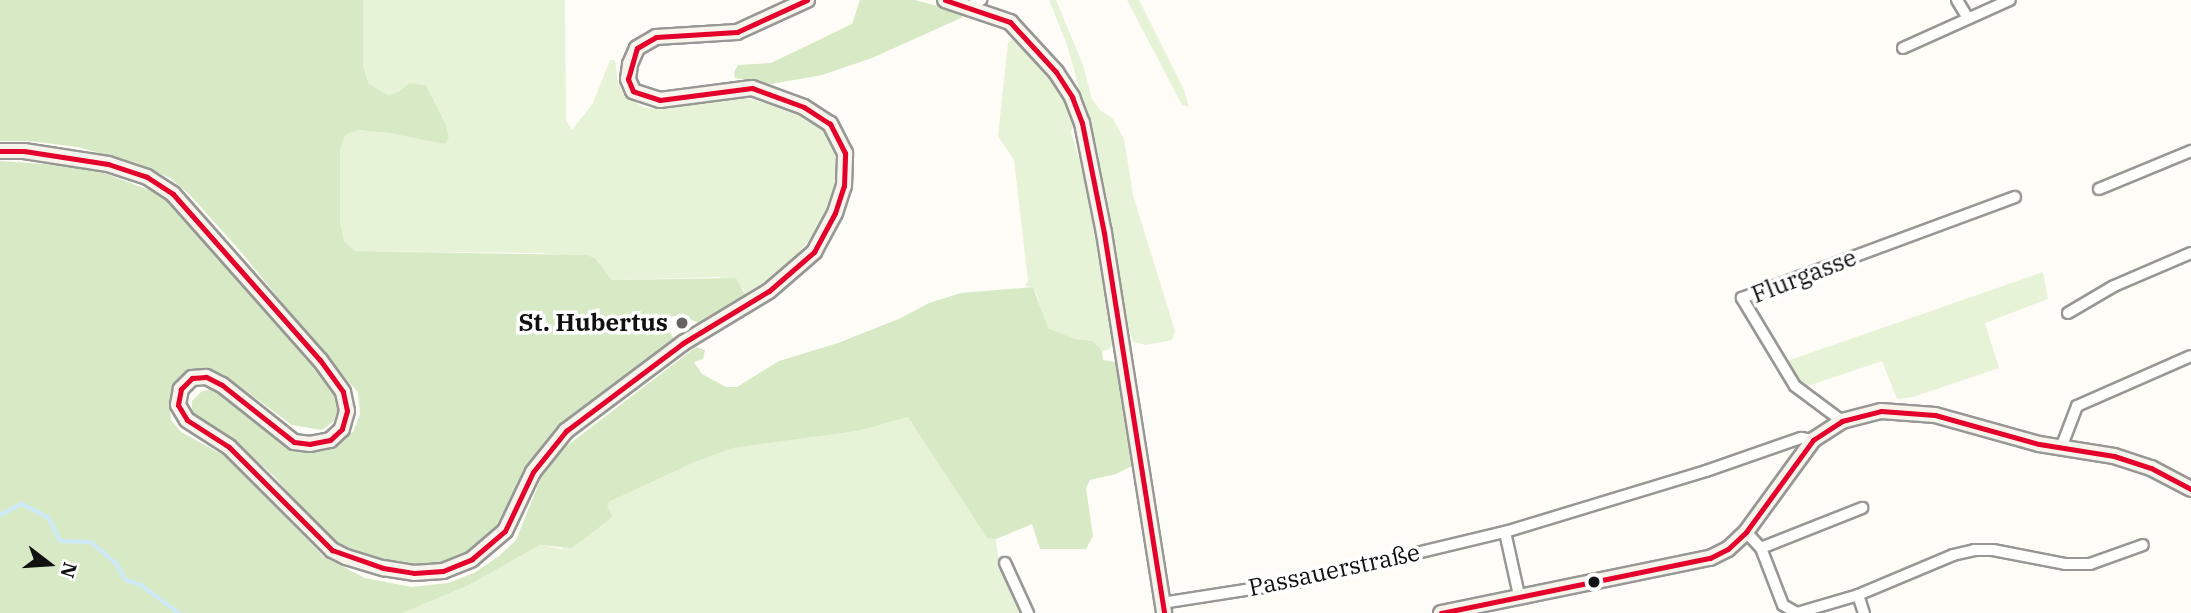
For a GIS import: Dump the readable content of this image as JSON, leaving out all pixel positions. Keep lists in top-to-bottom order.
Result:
{
  "streets": {
    "street": ["Flurgasse", "Passauerstraße"]
  },
  "places": ["St. Hubertus"],
  "north": "right"
}
